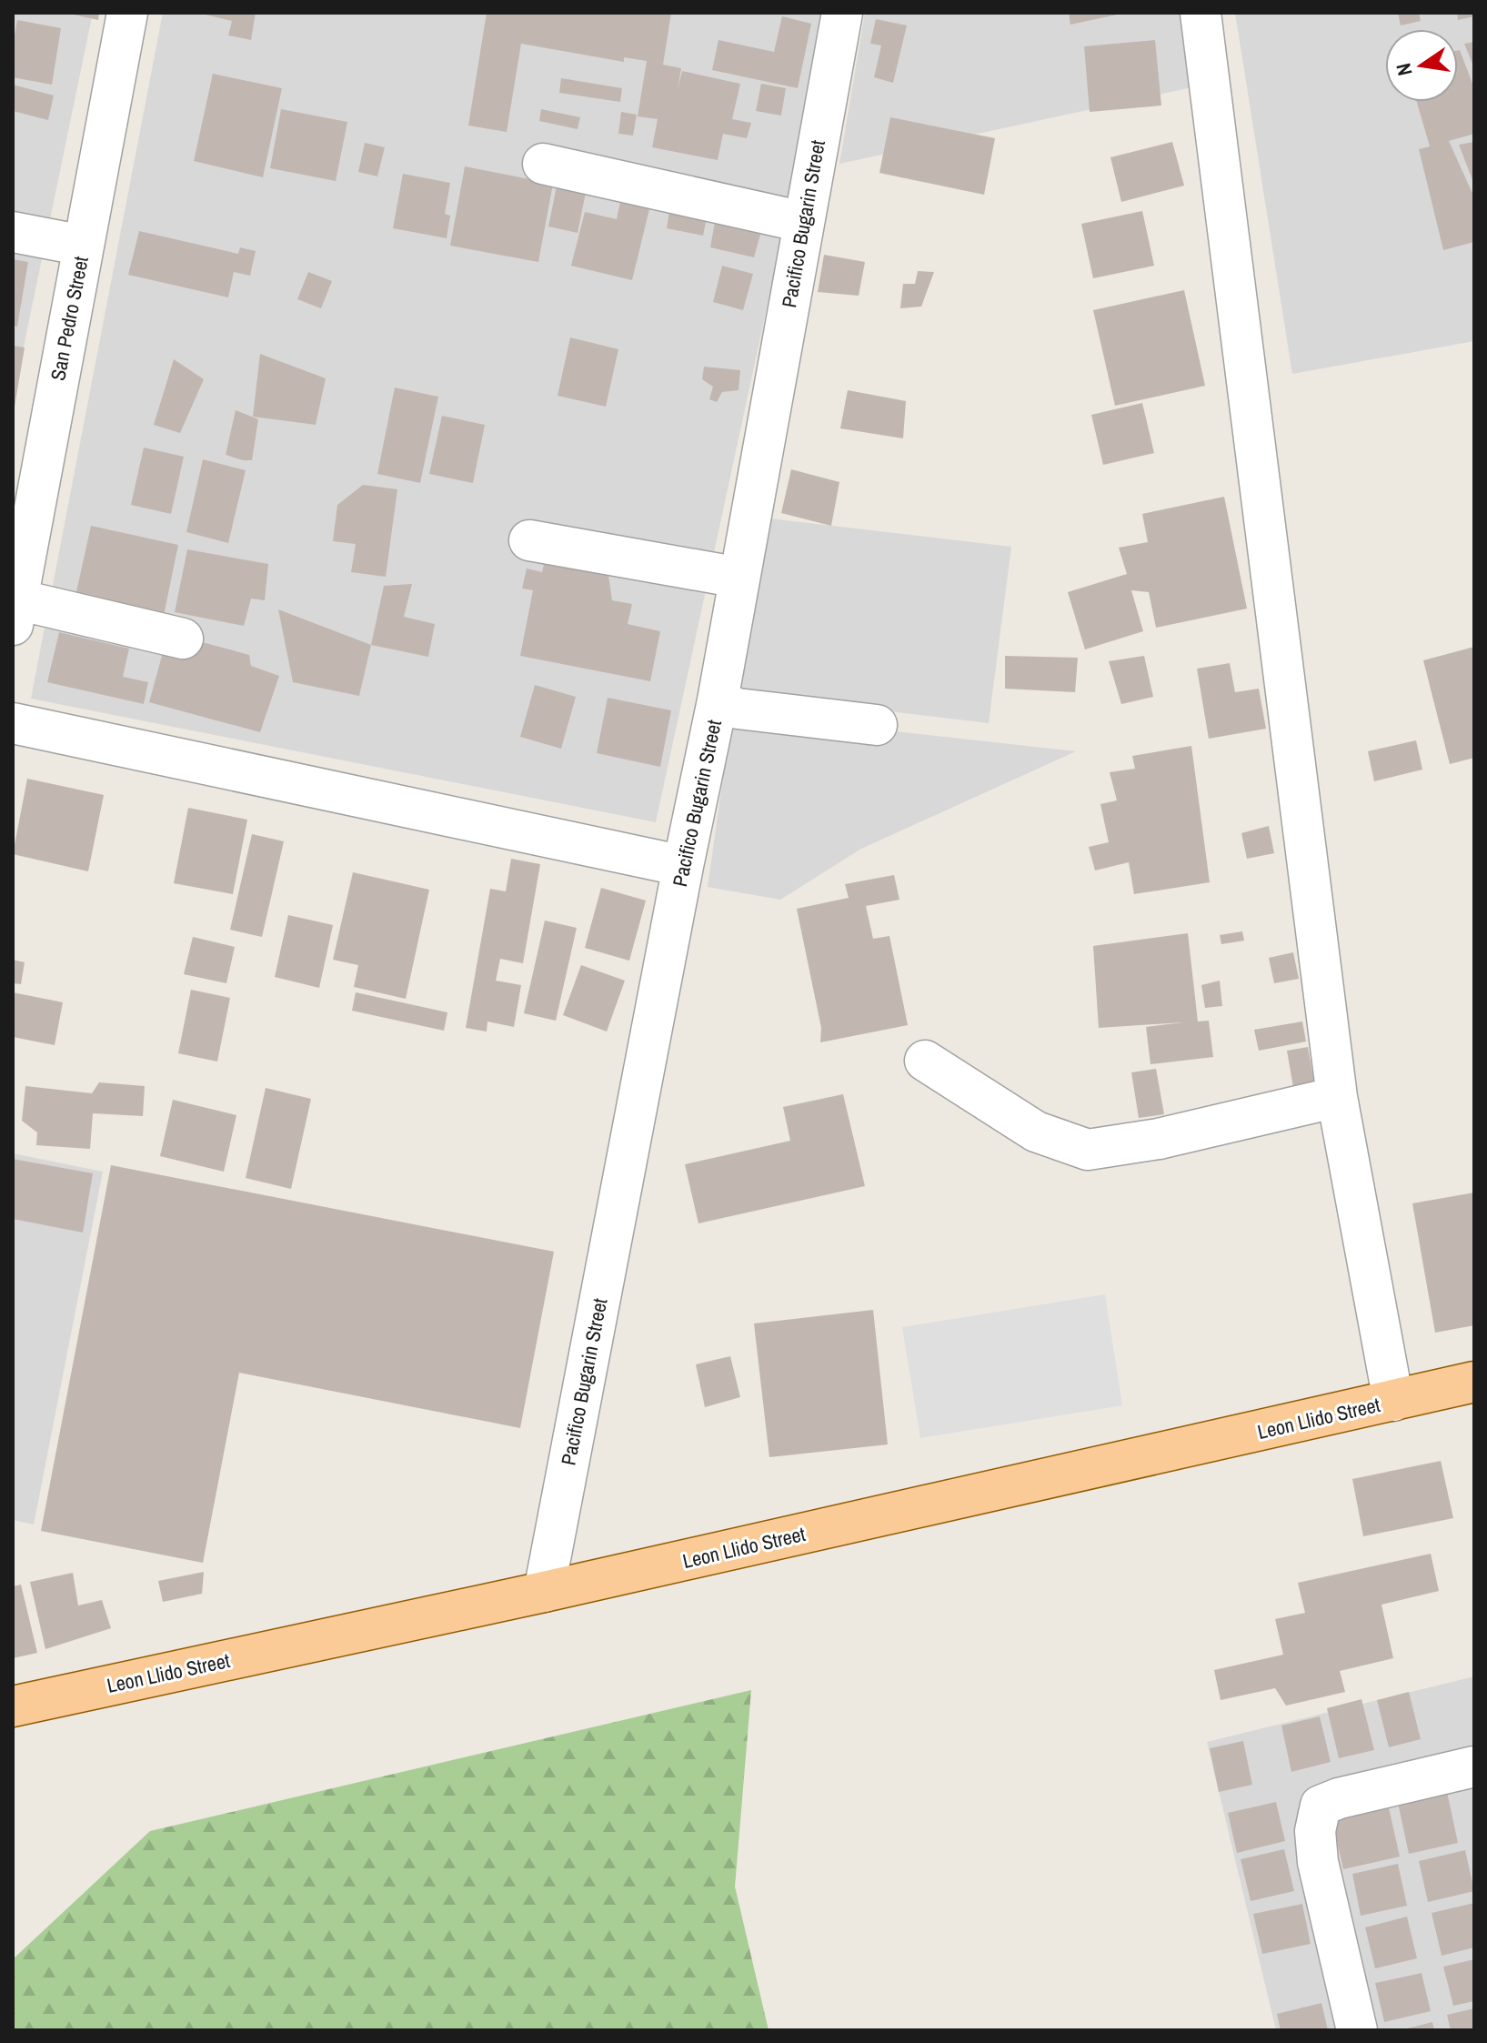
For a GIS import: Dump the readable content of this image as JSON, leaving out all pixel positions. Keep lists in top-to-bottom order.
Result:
{
  "streets": {
    "main road": ["Leon Llido Street"],
    "street": ["Pacifico Bugarin Street", "San Pedro Street"]
  },
  "crossings": [
    ["Pacifico Bugarin Street", "Leon Llido Street"]
  ],
  "north": "left"
}
